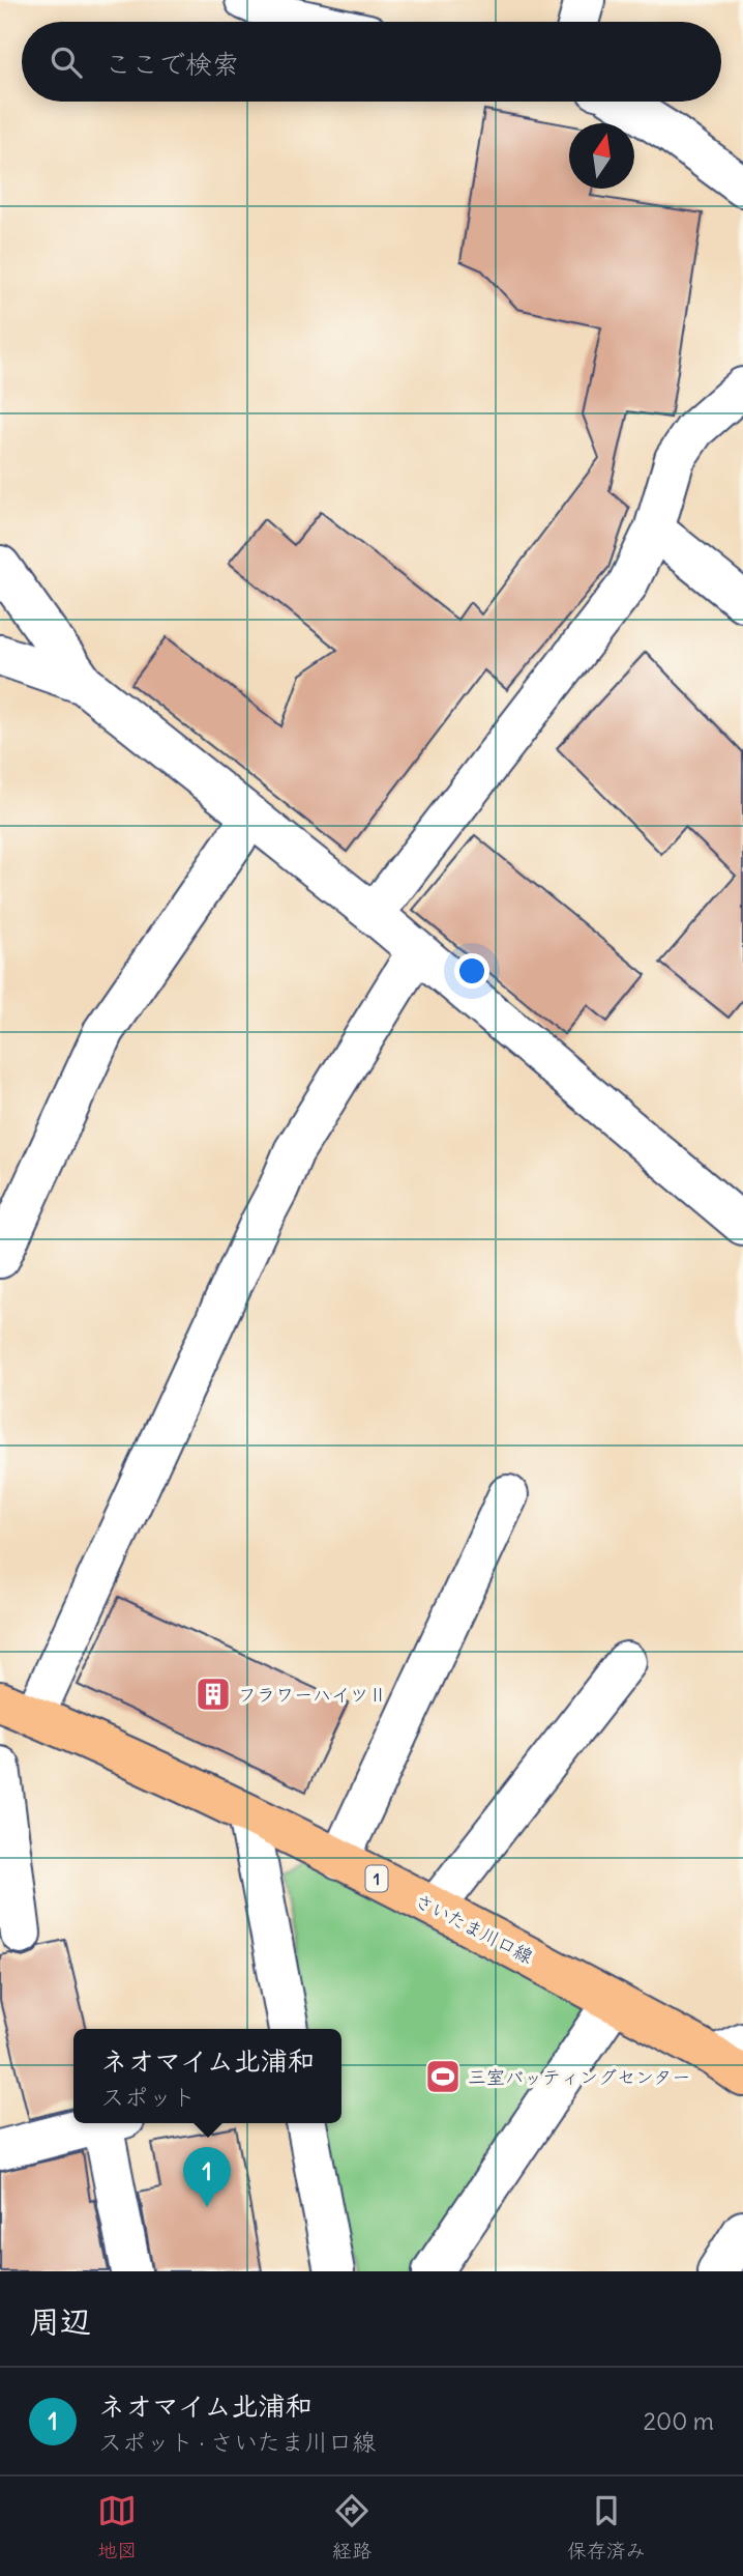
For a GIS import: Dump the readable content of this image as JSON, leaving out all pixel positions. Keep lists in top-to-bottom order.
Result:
{
  "streets": {
    "main road": ["1", "さいたま川口線"]
  },
  "places": {
    "building": ["フラワーハイツⅡ"],
    "sports": ["三室バッティングセンター"]
  },
  "north": "top",
  "page": {
    "search": "ここで検索",
    "popup": ["ネオマイム北浦和", "スポット"],
    "pins": "1",
    "heading": "周辺",
    "list": [
      {
        "mark": "1",
        "name": "ネオマイム北浦和",
        "note": "スポット · さいたま川口線",
        "value": "200 m"
      }
    ],
    "nav": ["地図", "経路", "保存済み"]
  }
}
